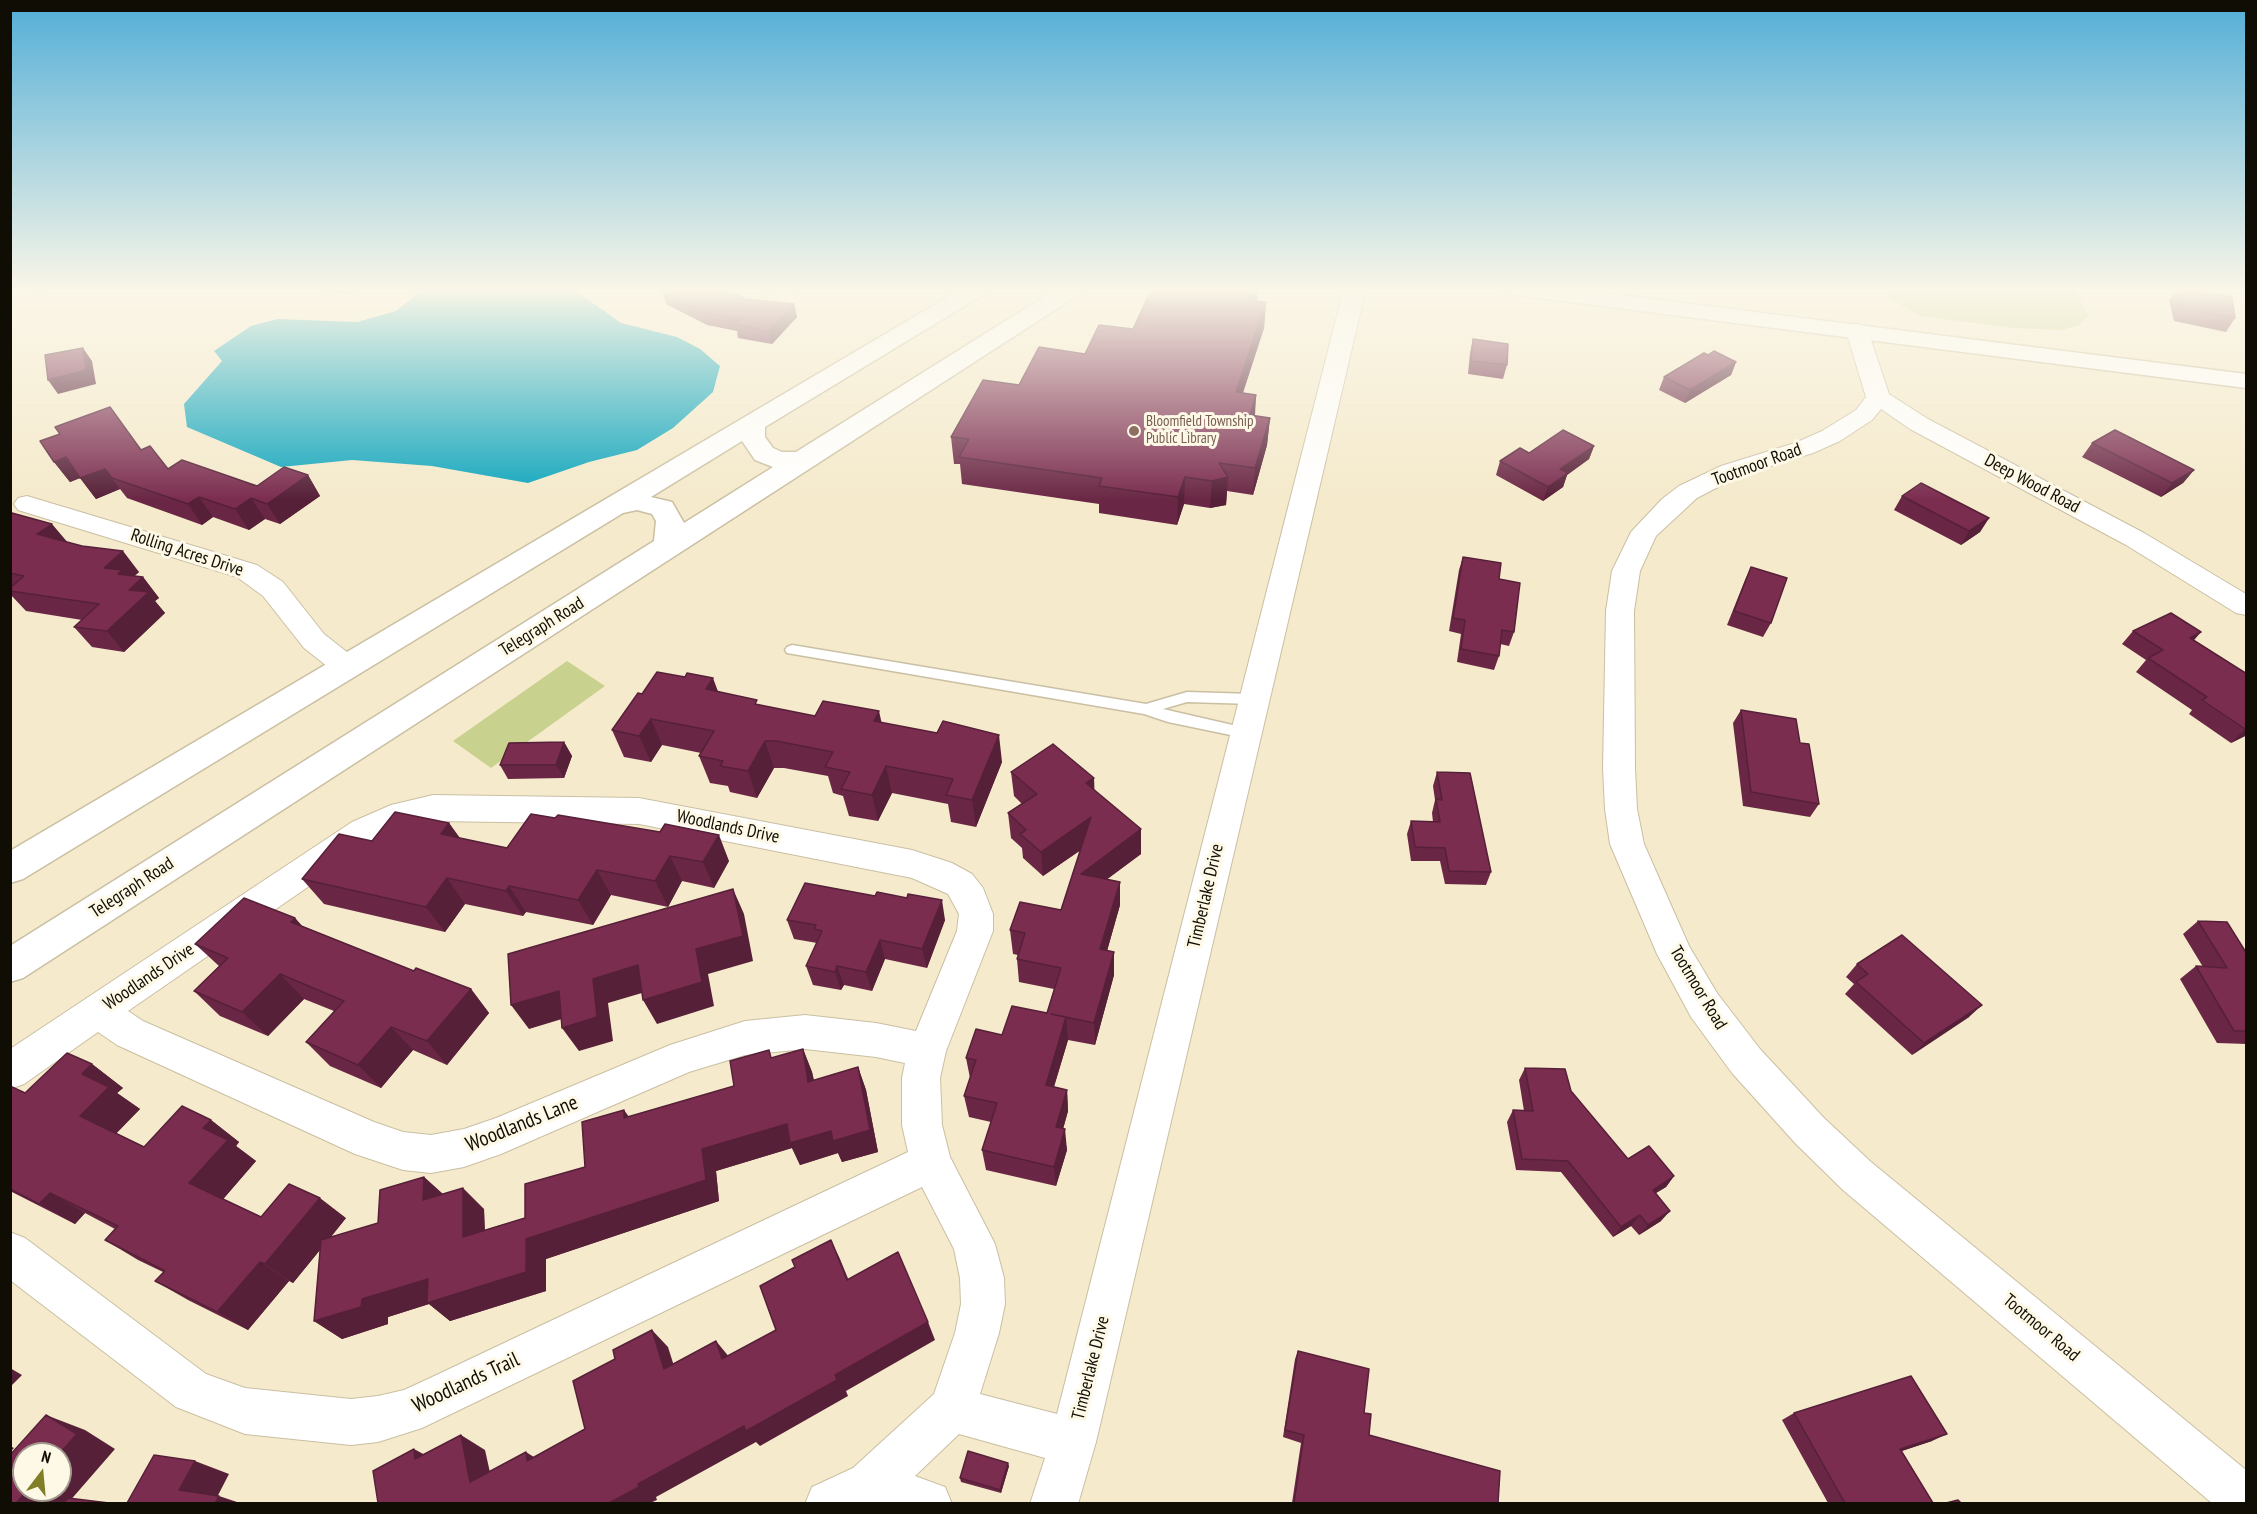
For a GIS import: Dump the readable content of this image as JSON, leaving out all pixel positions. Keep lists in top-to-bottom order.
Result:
{
  "streets": {
    "main road": ["Telegraph Road"],
    "street": [
      "Tootmoor Road",
      "Deep Wood Road",
      "Rolling Acres Drive",
      "Woodlands Drive",
      "Timberlake Drive",
      "Woodlands Lane",
      "Woodlands Trail"
    ]
  },
  "crossings": [
    ["Tootmoor Road", "Deep Wood Road"],
    ["Woodlands Drive", "Woodlands Lane"],
    ["Woodlands Drive", "Woodlands Trail"]
  ],
  "places": ["Bloomfield Township Public Library"],
  "north": "top"
}
